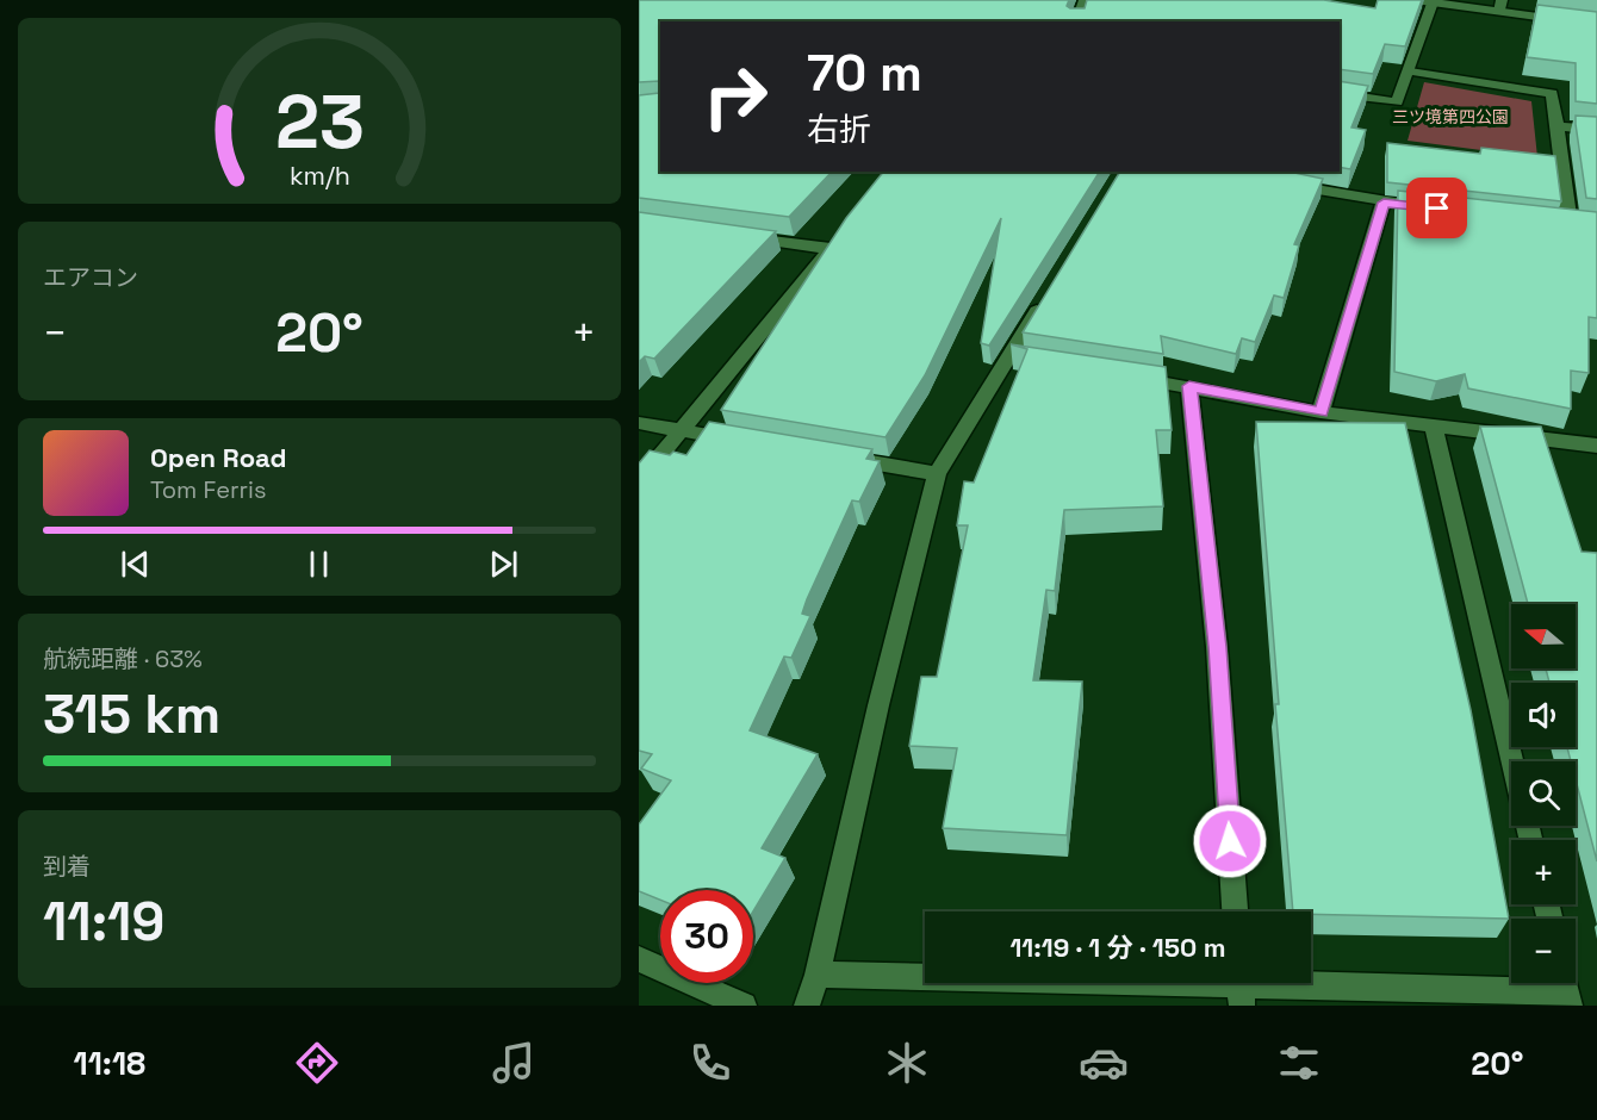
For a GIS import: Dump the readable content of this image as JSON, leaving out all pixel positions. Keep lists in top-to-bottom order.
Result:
{
  "parks": ["三ツ境第四公園"],
  "north": "left",
  "page": {
    "turn": ["70 m", "右折"],
    "tile": [
      "エアコン",
      ["航続距離 · 63%", "315 km"],
      ["到着", "11:19"]
    ],
    "heat": ["−", "20°", "+"],
    "song": ["Open Road", "Tom Ferris"],
    "map_buttons": ["+", "−"],
    "limit": "30",
    "trip": "11:19 · 1 分 · 150 m",
    "tabs": ["11:18", "20°"],
    "gauge": ["23", "km/h"]
  }
}
